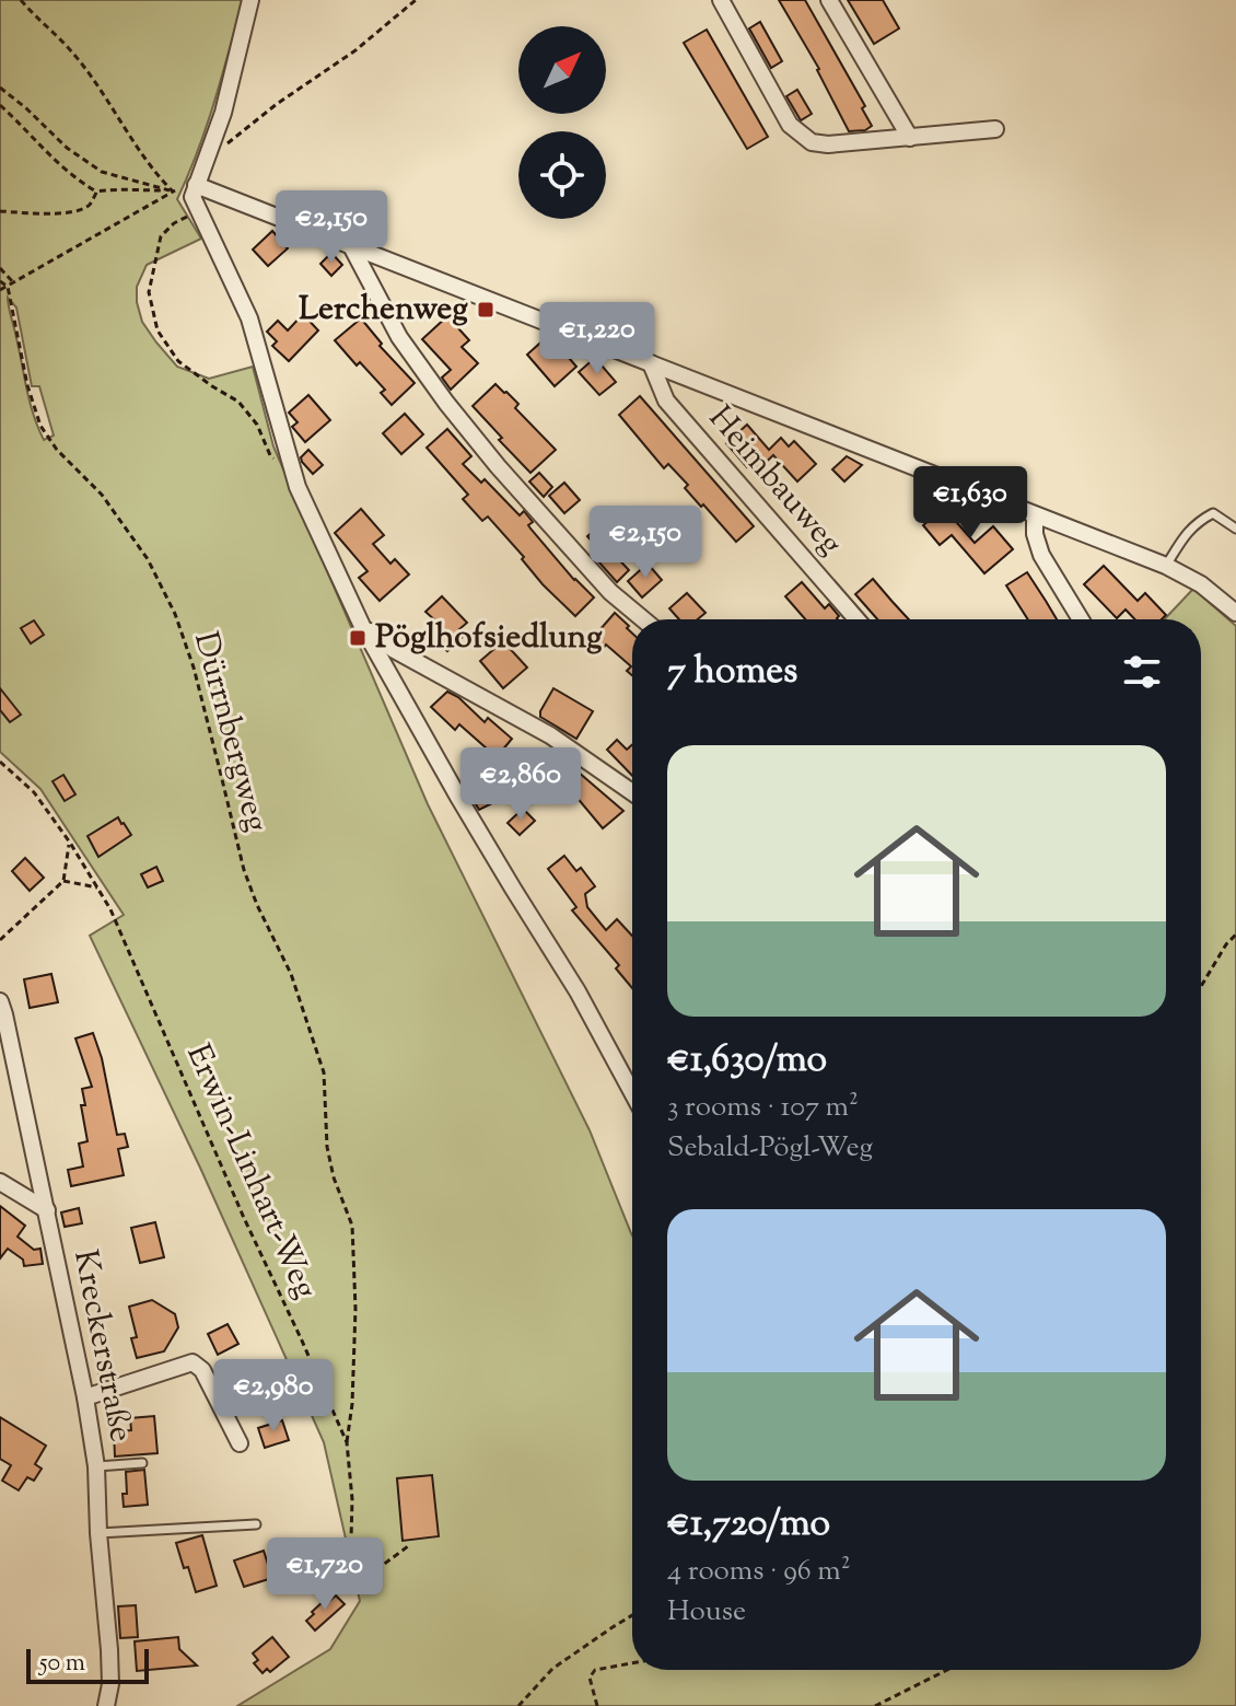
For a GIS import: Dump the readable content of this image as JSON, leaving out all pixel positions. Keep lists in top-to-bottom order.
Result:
{
  "streets": {
    "street": ["Heimbauweg", "Kreckerstraße"],
    "path": ["Dürrnbergweg", "Erwin-Linhart-Weg"]
  },
  "crossings": [
    ["Dürrnbergweg", "Erwin-Linhart-Weg"]
  ],
  "places": {
    "transit": ["Lerchenweg", "Pöglhofsiedlung"]
  },
  "scale_bar": "50 m",
  "north": "top right",
  "page": {
    "price": [
      "€2,150",
      "€1,220",
      "€1,630",
      "€2,150",
      "€2,860",
      "€2,980",
      "€1,720"
    ],
    "heading": "7 homes",
    "list": [
      {
        "name": "€1,630/mo",
        "note": "3 rooms · 107 m² · Sebald-Pögl-Weg"
      },
      {
        "name": "€1,720/mo",
        "note": "4 rooms · 96 m² · House"
      }
    ],
    "scale": "50 m"
  }
}
